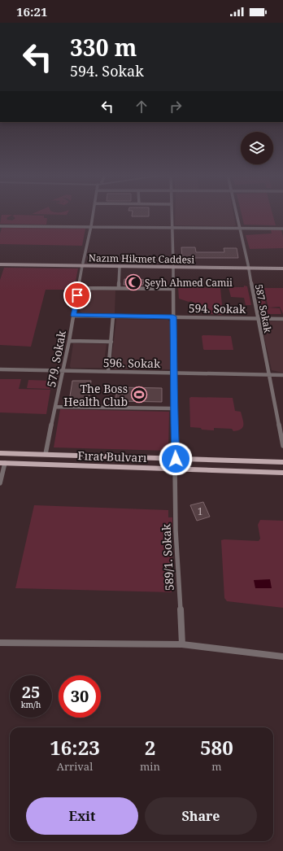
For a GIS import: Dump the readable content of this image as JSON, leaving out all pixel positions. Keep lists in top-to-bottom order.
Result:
{
  "streets": {
    "main road": ["Nazım Hikmet Caddesi", "Fırat Bulvarı"],
    "street": [
      "594. Sokak",
      "587. Sokak",
      "579. Sokak",
      "596. Sokak",
      "589/1. Sokak"
    ]
  },
  "crossings": [
    ["Nazım Hikmet Caddesi", "587. Sokak"],
    ["Nazım Hikmet Caddesi", "579. Sokak"],
    ["594. Sokak", "587. Sokak"],
    ["594. Sokak", "579. Sokak"],
    ["587. Sokak", "596. Sokak"],
    ["579. Sokak", "596. Sokak"],
    ["579. Sokak", "Fırat Bulvarı"],
    ["Fırat Bulvarı", "589/1. Sokak"]
  ],
  "places": {
    "mosque": ["Şeyh Ahmed Camii"],
    "sports": ["The Boss Health Club"]
  },
  "house_numbers": ["1"],
  "page": {
    "status": "16:21",
    "turn": ["330 m", "594. Sokak"],
    "speed": "25 km/h",
    "limit": "30",
    "eta": [
      "16:23",
      "Arrival",
      "2",
      "min",
      "580",
      "m"
    ],
    "buttons": ["Exit", "Share"]
  }
}
